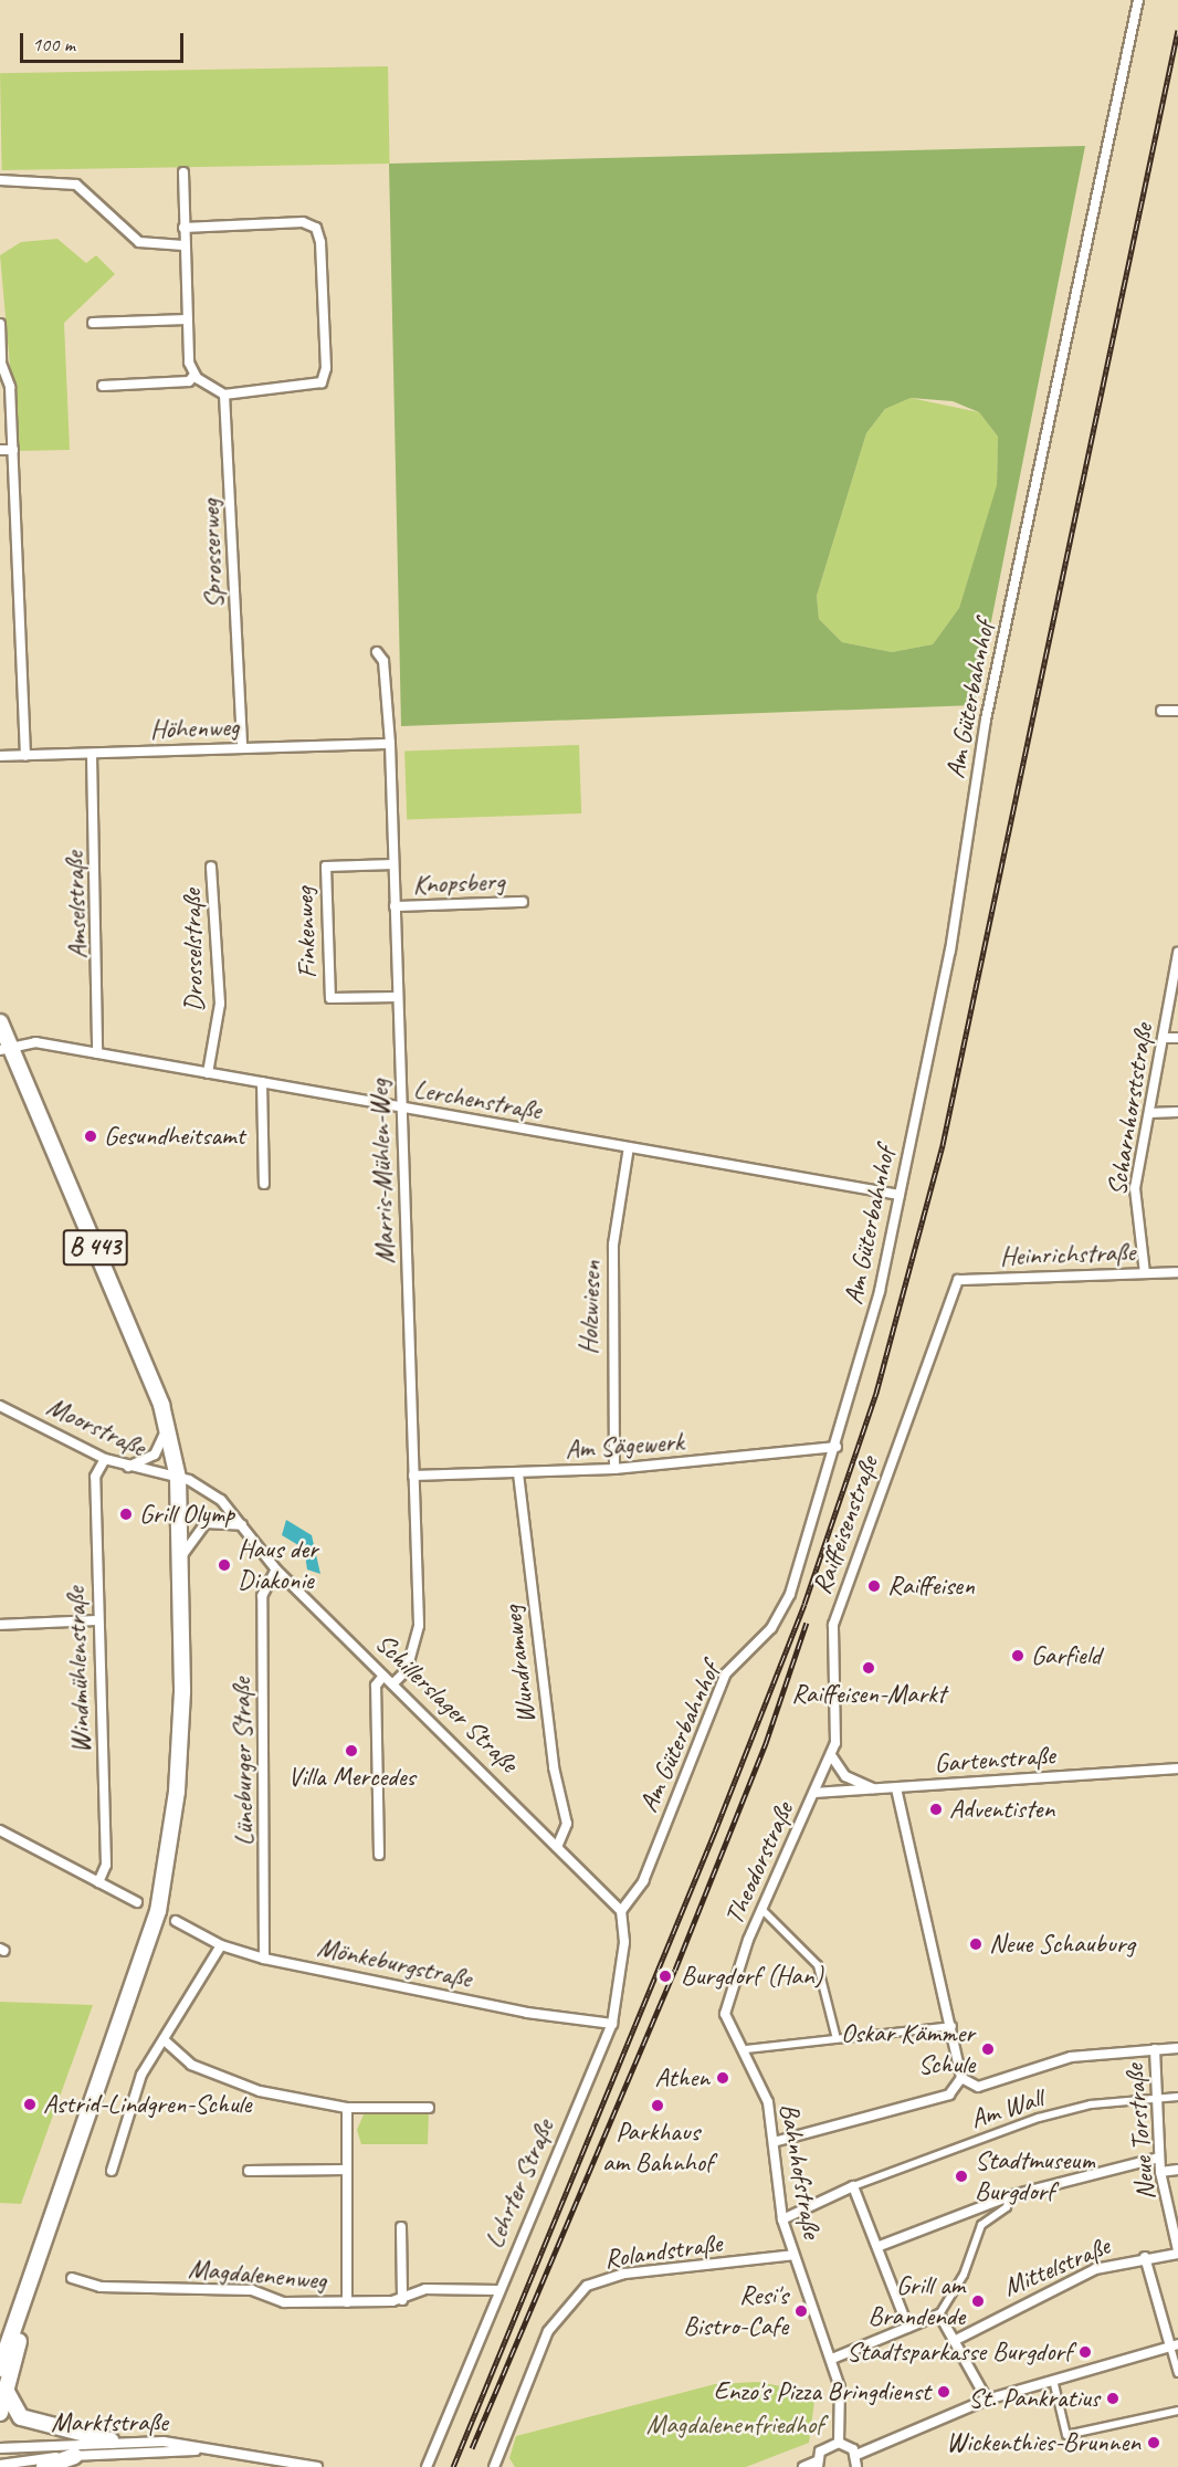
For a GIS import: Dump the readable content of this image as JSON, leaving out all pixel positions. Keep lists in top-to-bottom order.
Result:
{
  "streets": {
    "main road": ["B 443"],
    "street": [
      "Sprosserweg",
      "Am Güterbahnhof",
      "Höhenweg",
      "Knopsberg",
      "Amselstraße",
      "Finkenweg",
      "Drosselstraße",
      "Lerchenstraße",
      "Scharnhorststraße",
      "Marris-Mühlen-Weg",
      "Heinrichstraße",
      "Holzwiesen",
      "Moorstraße",
      "Am Sägewerk",
      "Raiffeisenstraße",
      "Wundramweg",
      "Windmühlenstraße",
      "Schillerslager Straße",
      "Gartenstraße",
      "Lüneburger Straße",
      "Theodorstraße",
      "Mönkeburgstraße",
      "Am Wall",
      "Neue Torstraße",
      "Bahnhofstraße",
      "Lehrter Straße",
      "Rolandstraße",
      "Mittelstraße",
      "Magdalenenweg",
      "Marktstraße"
    ]
  },
  "crossings": [
    ["Sprosserweg", "Höhenweg"],
    ["Am Güterbahnhof", "Lerchenstraße"],
    ["Am Güterbahnhof", "Am Sägewerk"],
    ["Am Güterbahnhof", "Schillerslager Straße"],
    ["Am Güterbahnhof", "Lehrter Straße"],
    ["Höhenweg", "Amselstraße"],
    ["Höhenweg", "Marris-Mühlen-Weg"],
    ["Knopsberg", "Marris-Mühlen-Weg"],
    ["Amselstraße", "Lerchenstraße"],
    ["Finkenweg", "Marris-Mühlen-Weg"],
    ["Drosselstraße", "Lerchenstraße"],
    ["Lerchenstraße", "Marris-Mühlen-Weg"],
    ["Lerchenstraße", "B 443"],
    ["Lerchenstraße", "Holzwiesen"],
    ["Scharnhorststraße", "Heinrichstraße"],
    ["Marris-Mühlen-Weg", "Am Sägewerk"],
    ["Marris-Mühlen-Weg", "Schillerslager Straße"],
    ["B 443", "Moorstraße"],
    ["B 443", "Schillerslager Straße"],
    ["Heinrichstraße", "Raiffeisenstraße"],
    ["Holzwiesen", "Am Sägewerk"],
    ["Moorstraße", "Windmühlenstraße"],
    ["Moorstraße", "Schillerslager Straße"],
    ["Am Sägewerk", "Wundramweg"],
    ["Raiffeisenstraße", "Gartenstraße"],
    ["Raiffeisenstraße", "Theodorstraße"],
    ["Wundramweg", "Schillerslager Straße"],
    ["Schillerslager Straße", "Lüneburger Straße"],
    ["Schillerslager Straße", "Lehrter Straße"],
    ["Gartenstraße", "Theodorstraße"],
    ["Lüneburger Straße", "Mönkeburgstraße"],
    ["Theodorstraße", "Bahnhofstraße"],
    ["Mönkeburgstraße", "Lehrter Straße"],
    ["Am Wall", "Neue Torstraße"],
    ["Neue Torstraße", "Mittelstraße"],
    ["Bahnhofstraße", "Rolandstraße"],
    ["Lehrter Straße", "Magdalenenweg"]
  ],
  "parks": ["Magdalenenfriedhof"],
  "places": [
    "Gesundheitsamt",
    "Grill Olymp",
    "Haus der Diakonie",
    "Raiffeisen",
    "Garfield",
    "Raiffeisen-Markt",
    "Villa Mercedes",
    "Adventisten",
    "Neue Schauburg",
    "Burgdorf (Han)",
    "Oskar Kämmer Schule",
    "Athen",
    "Astrid-Lindgren-Schule",
    "Parkhaus am Bahnhof",
    "Stadtmuseum Burgdorf",
    "Grill am Brandende",
    "Resi's Bistro-Cafe",
    "Stadtsparkasse Burgdorf",
    "Enzo's Pizza Bringdienst",
    "St. Pankratius",
    "Wickenthies-Brunnen"
  ],
  "scale_bar": "100 m"
}
